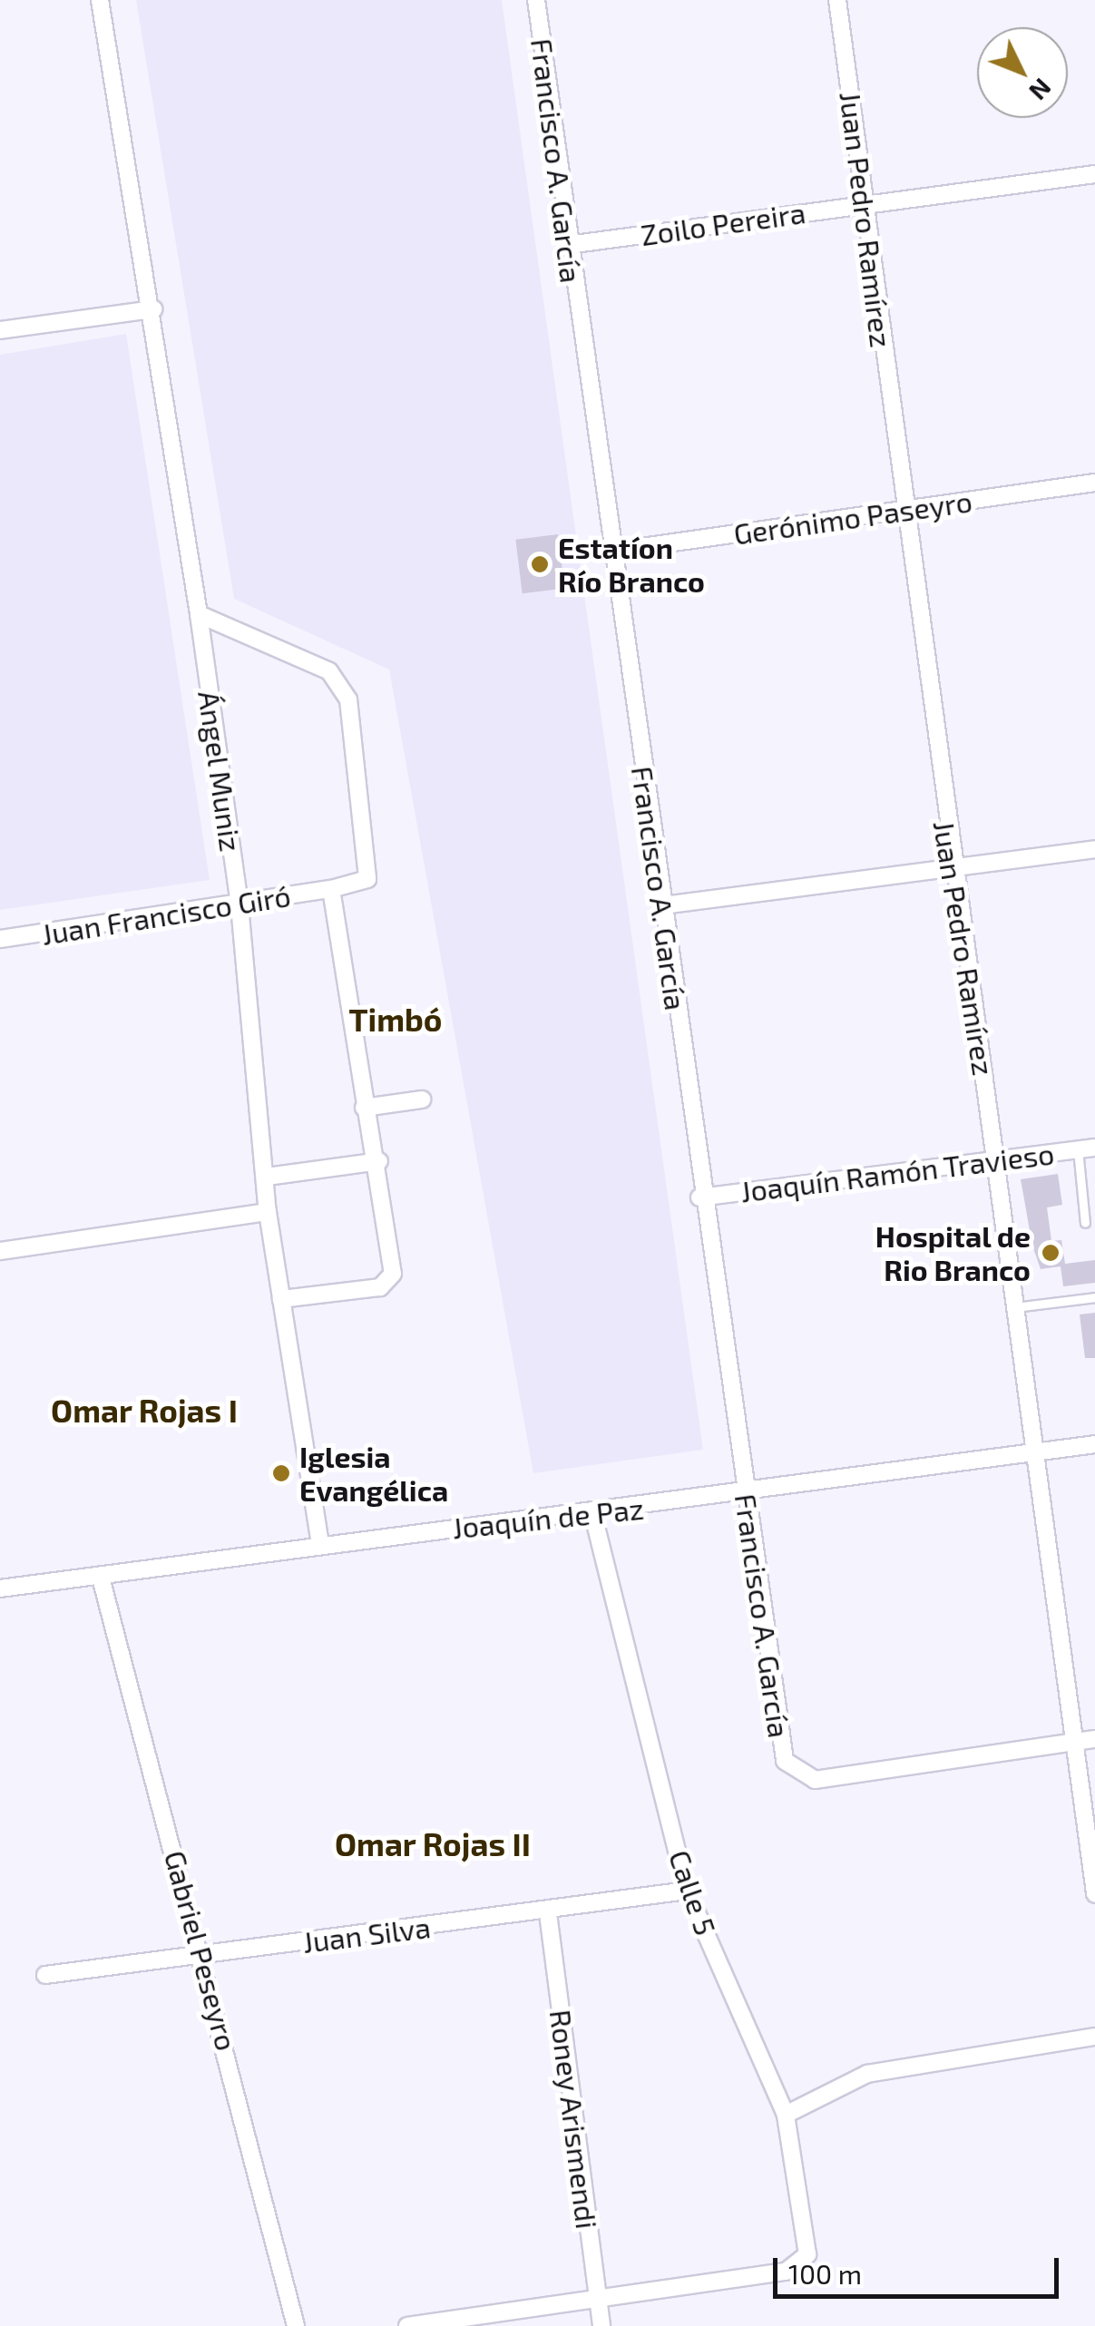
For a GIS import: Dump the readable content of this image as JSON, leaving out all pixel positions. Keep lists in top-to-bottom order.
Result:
{
  "streets": {
    "street": [
      "Francisco A. García",
      "Juan Pedro Ramírez",
      "Zoilo Pereira",
      "Gerónimo Paseyro",
      "Ángel Muniz",
      "Juan Francisco Giró",
      "Joaquín Ramón Travieso",
      "Joaquín de Paz",
      "Calle 5",
      "Juan Silva",
      "Gabriel Peseyro",
      "Roney Arismendi"
    ]
  },
  "crossings": [
    ["Francisco A. García", "Juan Pedro Ramírez"],
    ["Francisco A. García", "Zoilo Pereira"],
    ["Francisco A. García", "Gerónimo Paseyro"],
    ["Francisco A. García", "Joaquín Ramón Travieso"],
    ["Francisco A. García", "Joaquín de Paz"],
    ["Juan Pedro Ramírez", "Zoilo Pereira"],
    ["Juan Pedro Ramírez", "Gerónimo Paseyro"],
    ["Juan Pedro Ramírez", "Joaquín Ramón Travieso"],
    ["Juan Pedro Ramírez", "Joaquín de Paz"],
    ["Ángel Muniz", "Juan Francisco Giró"],
    ["Ángel Muniz", "Joaquín de Paz"],
    ["Joaquín de Paz", "Calle 5"],
    ["Joaquín de Paz", "Gabriel Peseyro"],
    ["Calle 5", "Juan Silva"],
    ["Calle 5", "Roney Arismendi"],
    ["Juan Silva", "Gabriel Peseyro"],
    ["Juan Silva", "Roney Arismendi"]
  ],
  "districts": ["Timbó", "Omar Rojas I", "Omar Rojas II"],
  "places": ["Estatíon Río Branco", "Hospital de Rio Branco", "Iglesia Evangélica"],
  "scale_bar": "100 m",
  "north": "bottom right"
}
